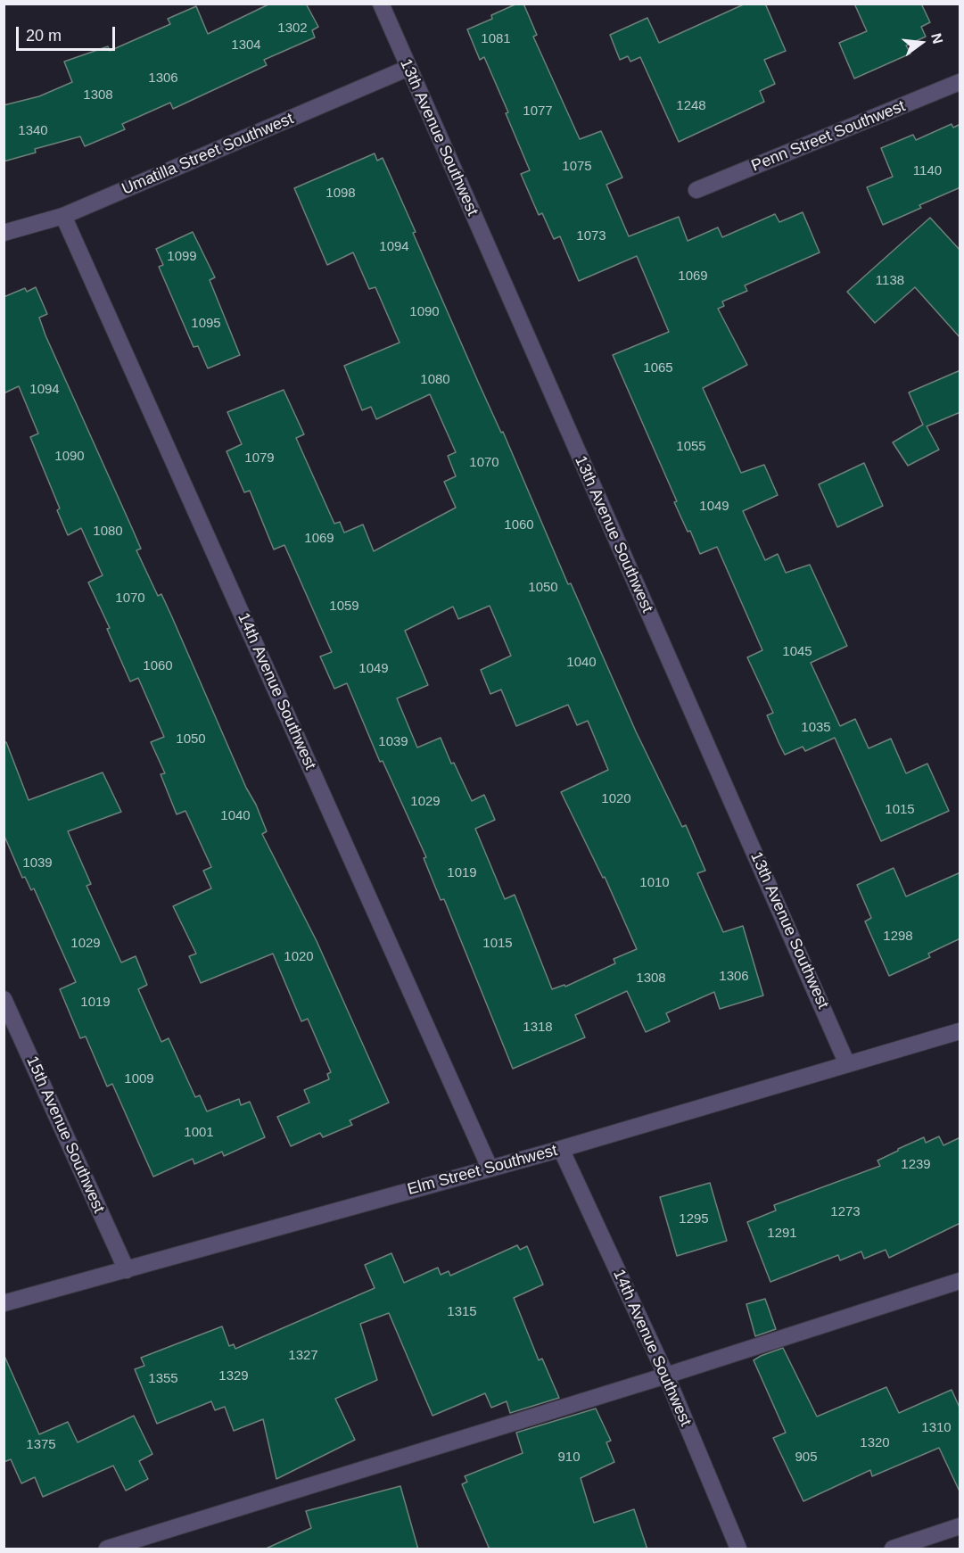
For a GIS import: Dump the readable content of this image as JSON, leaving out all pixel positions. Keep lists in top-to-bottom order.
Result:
{
  "streets": {
    "street": [
      "Penn Street Southwest",
      "13th Avenue Southwest",
      "Umatilla Street Southwest",
      "14th Avenue Southwest",
      "15th Avenue Southwest",
      "Elm Street Southwest"
    ]
  },
  "crossings": [
    ["13th Avenue Southwest", "Umatilla Street Southwest"],
    ["13th Avenue Southwest", "Elm Street Southwest"],
    ["Umatilla Street Southwest", "14th Avenue Southwest"],
    ["14th Avenue Southwest", "Elm Street Southwest"],
    ["15th Avenue Southwest", "Elm Street Southwest"]
  ],
  "house_numbers": [
    "1302",
    "1081",
    "1304",
    "1306",
    "1308",
    "1248",
    "1077",
    "1340",
    "1075",
    "1140",
    "1098",
    "1073",
    "1094",
    "1099",
    "1069",
    "1138",
    "1090",
    "1095",
    "1065",
    "1080",
    "1094",
    "1055",
    "1090",
    "1079",
    "1070",
    "1049",
    "1060",
    "1080",
    "1069",
    "1050",
    "1070",
    "1059",
    "1045",
    "1040",
    "1060",
    "1049",
    "1035",
    "1050",
    "1039",
    "1020",
    "1029",
    "1015",
    "1040",
    "1039",
    "1019",
    "1010",
    "1298",
    "1029",
    "1015",
    "1020",
    "1306",
    "1308",
    "1019",
    "1318",
    "1009",
    "1001",
    "1239",
    "1273",
    "1295",
    "1291",
    "1315",
    "1327",
    "1329",
    "1355",
    "1310",
    "1320",
    "1375",
    "910",
    "905"
  ],
  "scale_bar": "20 m",
  "north": "right"
}
